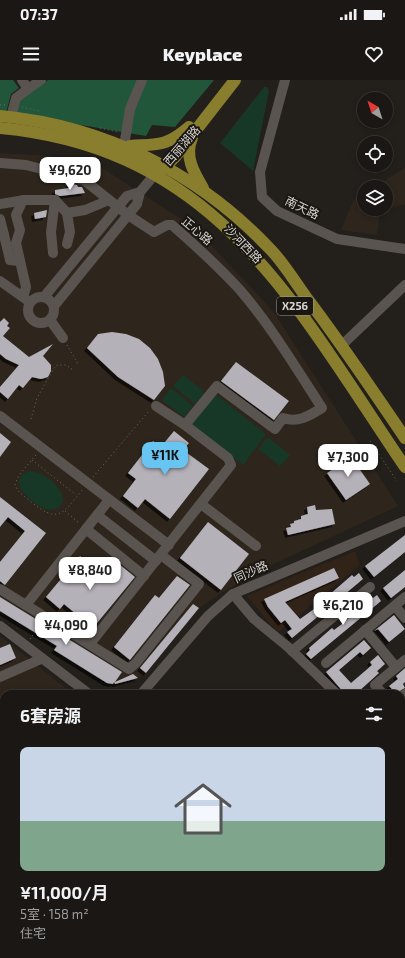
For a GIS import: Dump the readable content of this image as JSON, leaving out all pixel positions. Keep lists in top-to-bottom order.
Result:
{
  "streets": {
    "main road": ["西丽湖路", "沙河西路", "X256"],
    "street": ["南天路", "正心路", "同沙路"]
  },
  "crossings": [
    ["西丽湖路", "沙河西路"]
  ],
  "north": "top left",
  "page": {
    "status": "07:37",
    "header": "Keyplace",
    "price": [
      "¥9,620",
      "¥11K",
      "¥7,300",
      "¥8,840",
      "¥6,210",
      "¥4,090"
    ],
    "heading": "6套房源",
    "list": [
      {
        "name": "¥11,000/月",
        "note": "5室 · 158 m² · 住宅"
      }
    ]
  }
}
